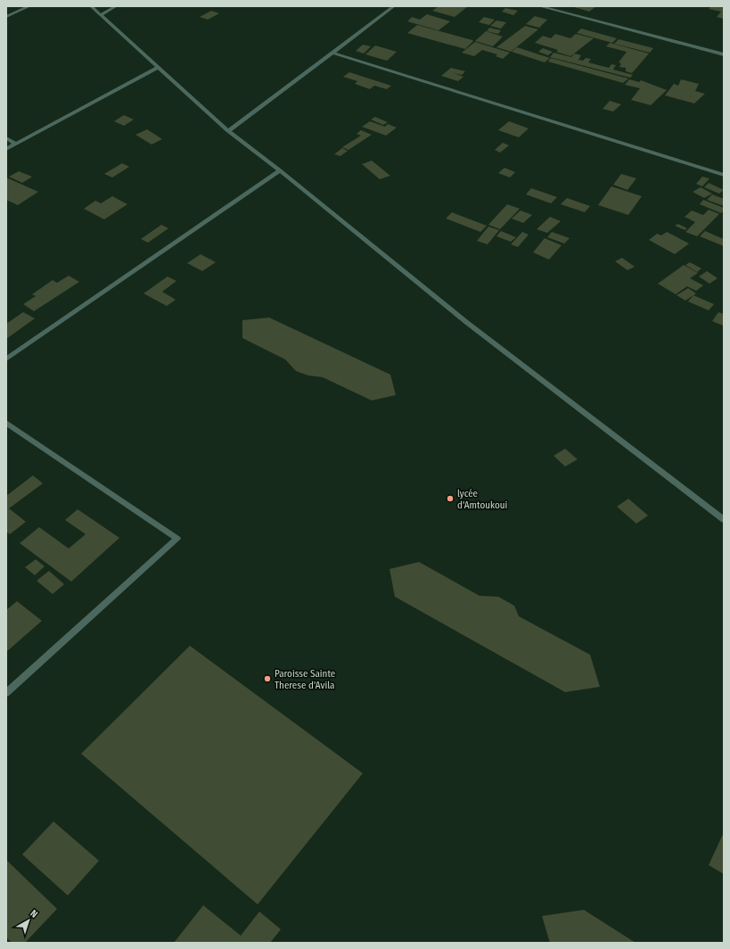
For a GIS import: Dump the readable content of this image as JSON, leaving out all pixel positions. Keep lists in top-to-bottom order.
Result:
{
  "places": ["lycée d'Amtoukoui", "Paroisse Sainte Therese d'Avila"],
  "north": "top right"
}
